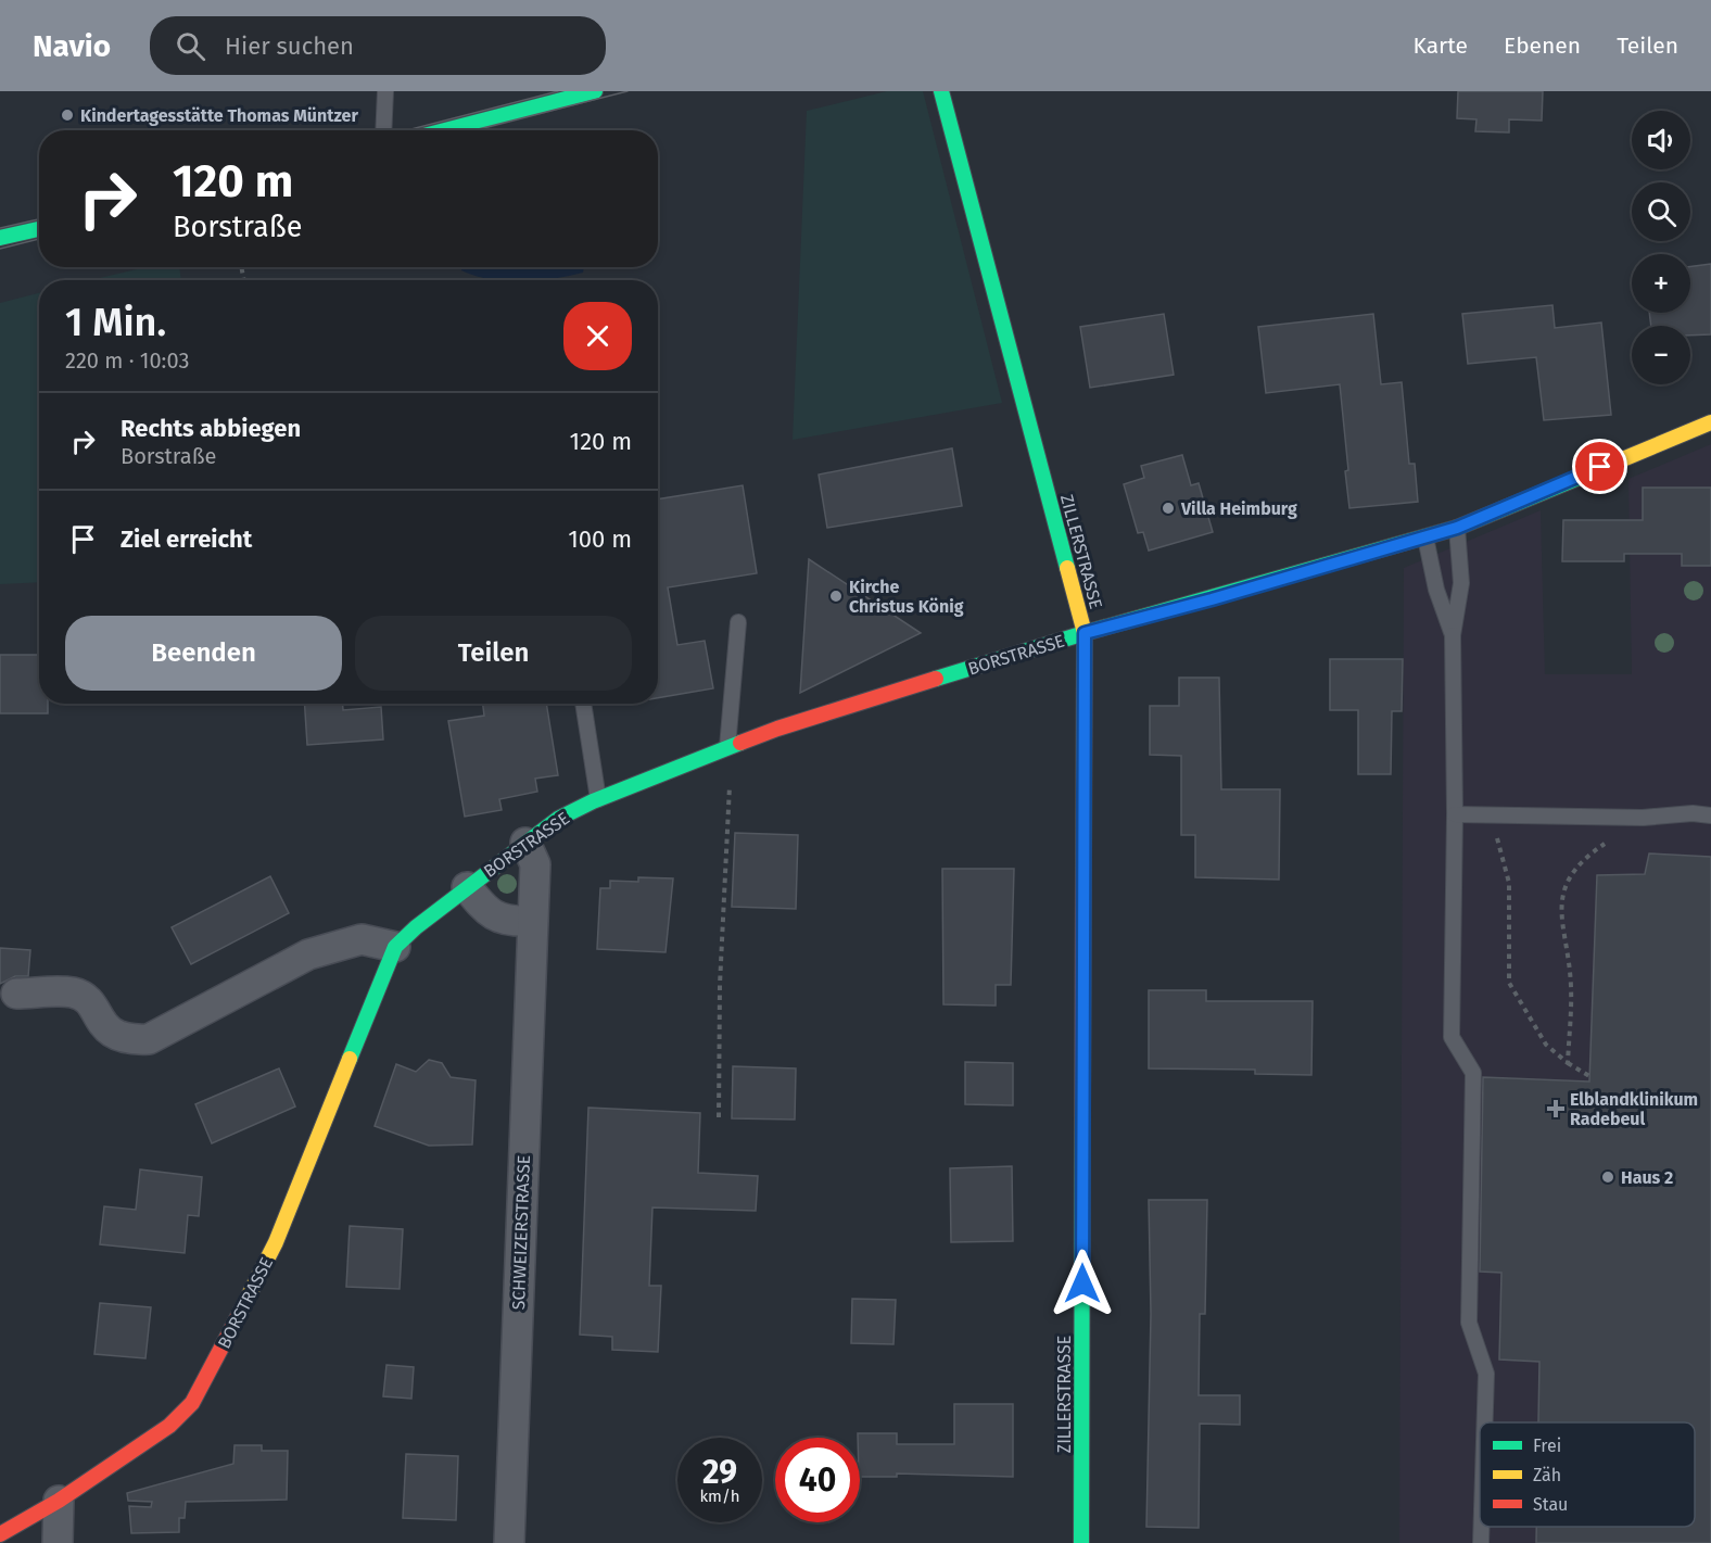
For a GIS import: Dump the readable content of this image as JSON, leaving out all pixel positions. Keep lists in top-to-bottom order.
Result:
{
  "streets": {
    "street": ["ZILLERSTRASSE", "BORSTRASSE", "SCHWEIZERSTRASSE"]
  },
  "crossings": [
    ["ZILLERSTRASSE", "BORSTRASSE"],
    ["BORSTRASSE", "SCHWEIZERSTRASSE"]
  ],
  "places": {
    "other": [
      "Kindertagesstätte Thomas Müntzer",
      "Villa Heimburg",
      "Kirche Christus König",
      "Haus 2"
    ],
    "health": ["Elblandklinikum Radebeul"]
  },
  "legend": ["Frei", "Zäh", "Stau"],
  "page": {
    "header": "Navio",
    "search": "Hier suchen",
    "nav": ["Karte", "Ebenen", "Teilen"],
    "map_buttons": ["+", "−"],
    "turn": ["120 m", "Borstraße"],
    "heading": ["1 Min.", "220 m · 10:03"],
    "list": [
      {
        "name": "Rechts abbiegen",
        "note": "Borstraße",
        "value": "120 m"
      },
      {
        "name": "Ziel erreicht",
        "value": "100 m"
      }
    ],
    "buttons": ["Beenden", "Teilen"],
    "speed": "29 km/h",
    "limit": "40"
  }
}
